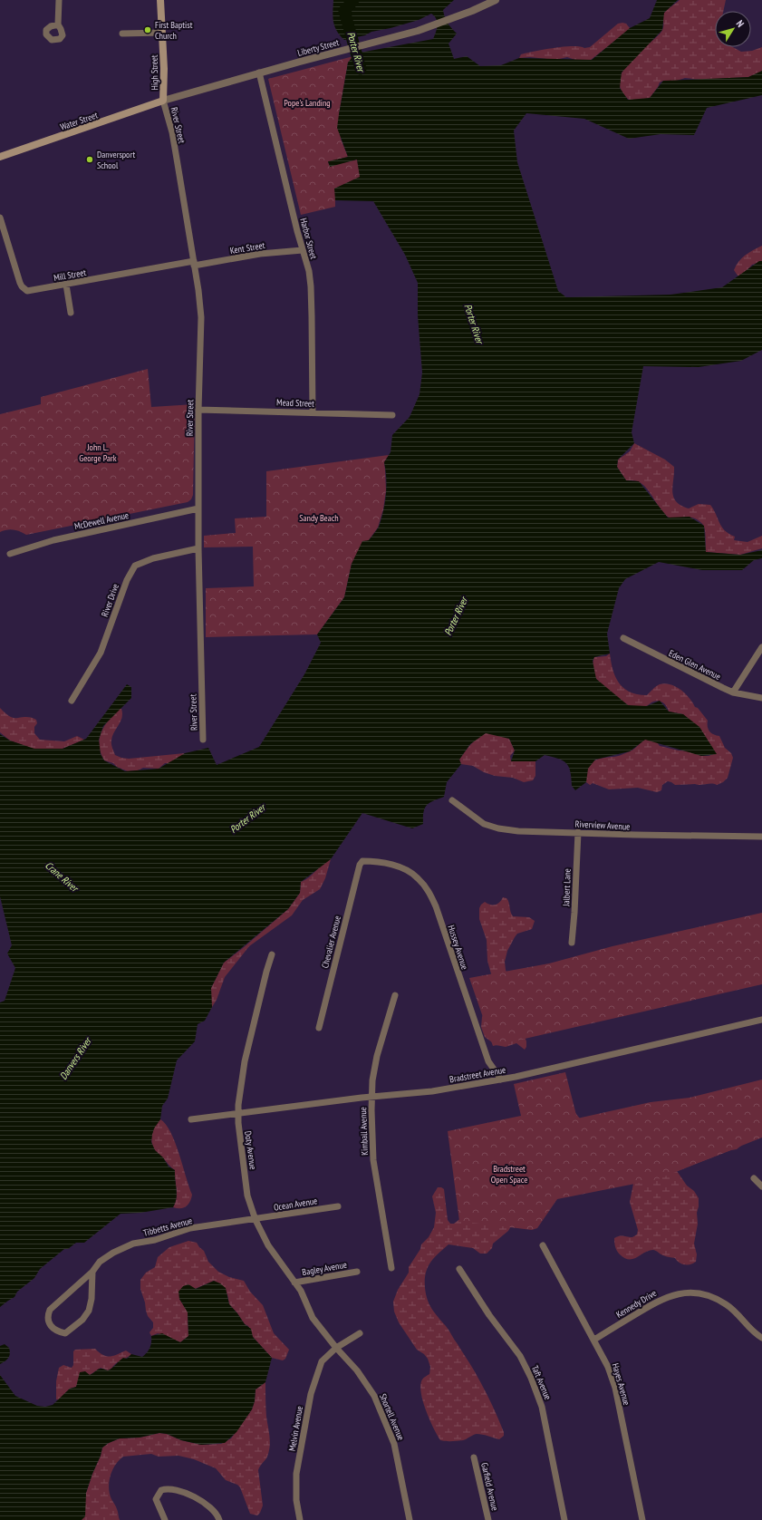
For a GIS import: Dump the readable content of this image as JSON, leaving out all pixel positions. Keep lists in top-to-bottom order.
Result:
{
  "streets": {
    "main road": ["High Street", "Water Street"],
    "street": [
      "Liberty Street",
      "River Street",
      "Harbor Street",
      "Kent Street",
      "Mill Street",
      "Mead Street",
      "McDewell Avenue",
      "River Drive",
      "Eden Glen Avenue",
      "Riverview Avenue",
      "Jalbert Lane",
      "Chevalier Avenue",
      "Hussey Avenue",
      "Bradstreet Avenue",
      "Kimball Avenue",
      "Doty Avenue",
      "Ocean Avenue",
      "Tibbetts Avenue",
      "Bagley Avenue",
      "Kennedy Drive",
      "Taft Avenue",
      "Hayes Avenue",
      "Shortell Avenue",
      "Melvin Avenue",
      "Garfield Avenue"
    ]
  },
  "crossings": [
    ["Liberty Street", "High Street"],
    ["Liberty Street", "Water Street"],
    ["Liberty Street", "River Street"],
    ["Liberty Street", "Harbor Street"],
    ["High Street", "Water Street"],
    ["High Street", "River Street"],
    ["Water Street", "River Street"],
    ["River Street", "Kent Street"],
    ["River Street", "Mill Street"],
    ["River Street", "Mead Street"],
    ["River Street", "McDewell Avenue"],
    ["River Street", "River Drive"],
    ["Harbor Street", "Kent Street"],
    ["Harbor Street", "Mead Street"],
    ["Kent Street", "Mill Street"],
    ["Riverview Avenue", "Jalbert Lane"],
    ["Chevalier Avenue", "Hussey Avenue"],
    ["Hussey Avenue", "Bradstreet Avenue"],
    ["Bradstreet Avenue", "Kimball Avenue"],
    ["Bradstreet Avenue", "Doty Avenue"],
    ["Doty Avenue", "Ocean Avenue"],
    ["Doty Avenue", "Tibbetts Avenue"],
    ["Doty Avenue", "Bagley Avenue"],
    ["Doty Avenue", "Shortell Avenue"],
    ["Ocean Avenue", "Tibbetts Avenue"],
    ["Kennedy Drive", "Hayes Avenue"],
    ["Shortell Avenue", "Melvin Avenue"]
  ],
  "water": ["Porter River", "Crane River", "Danvers River"],
  "parks": [
    "Pope's Landing",
    "John L. George Park",
    "Sandy Beach",
    "Bradstreet Open Space"
  ],
  "places": ["First Baptist Church", "Danversport School"],
  "north": "top right"
}
